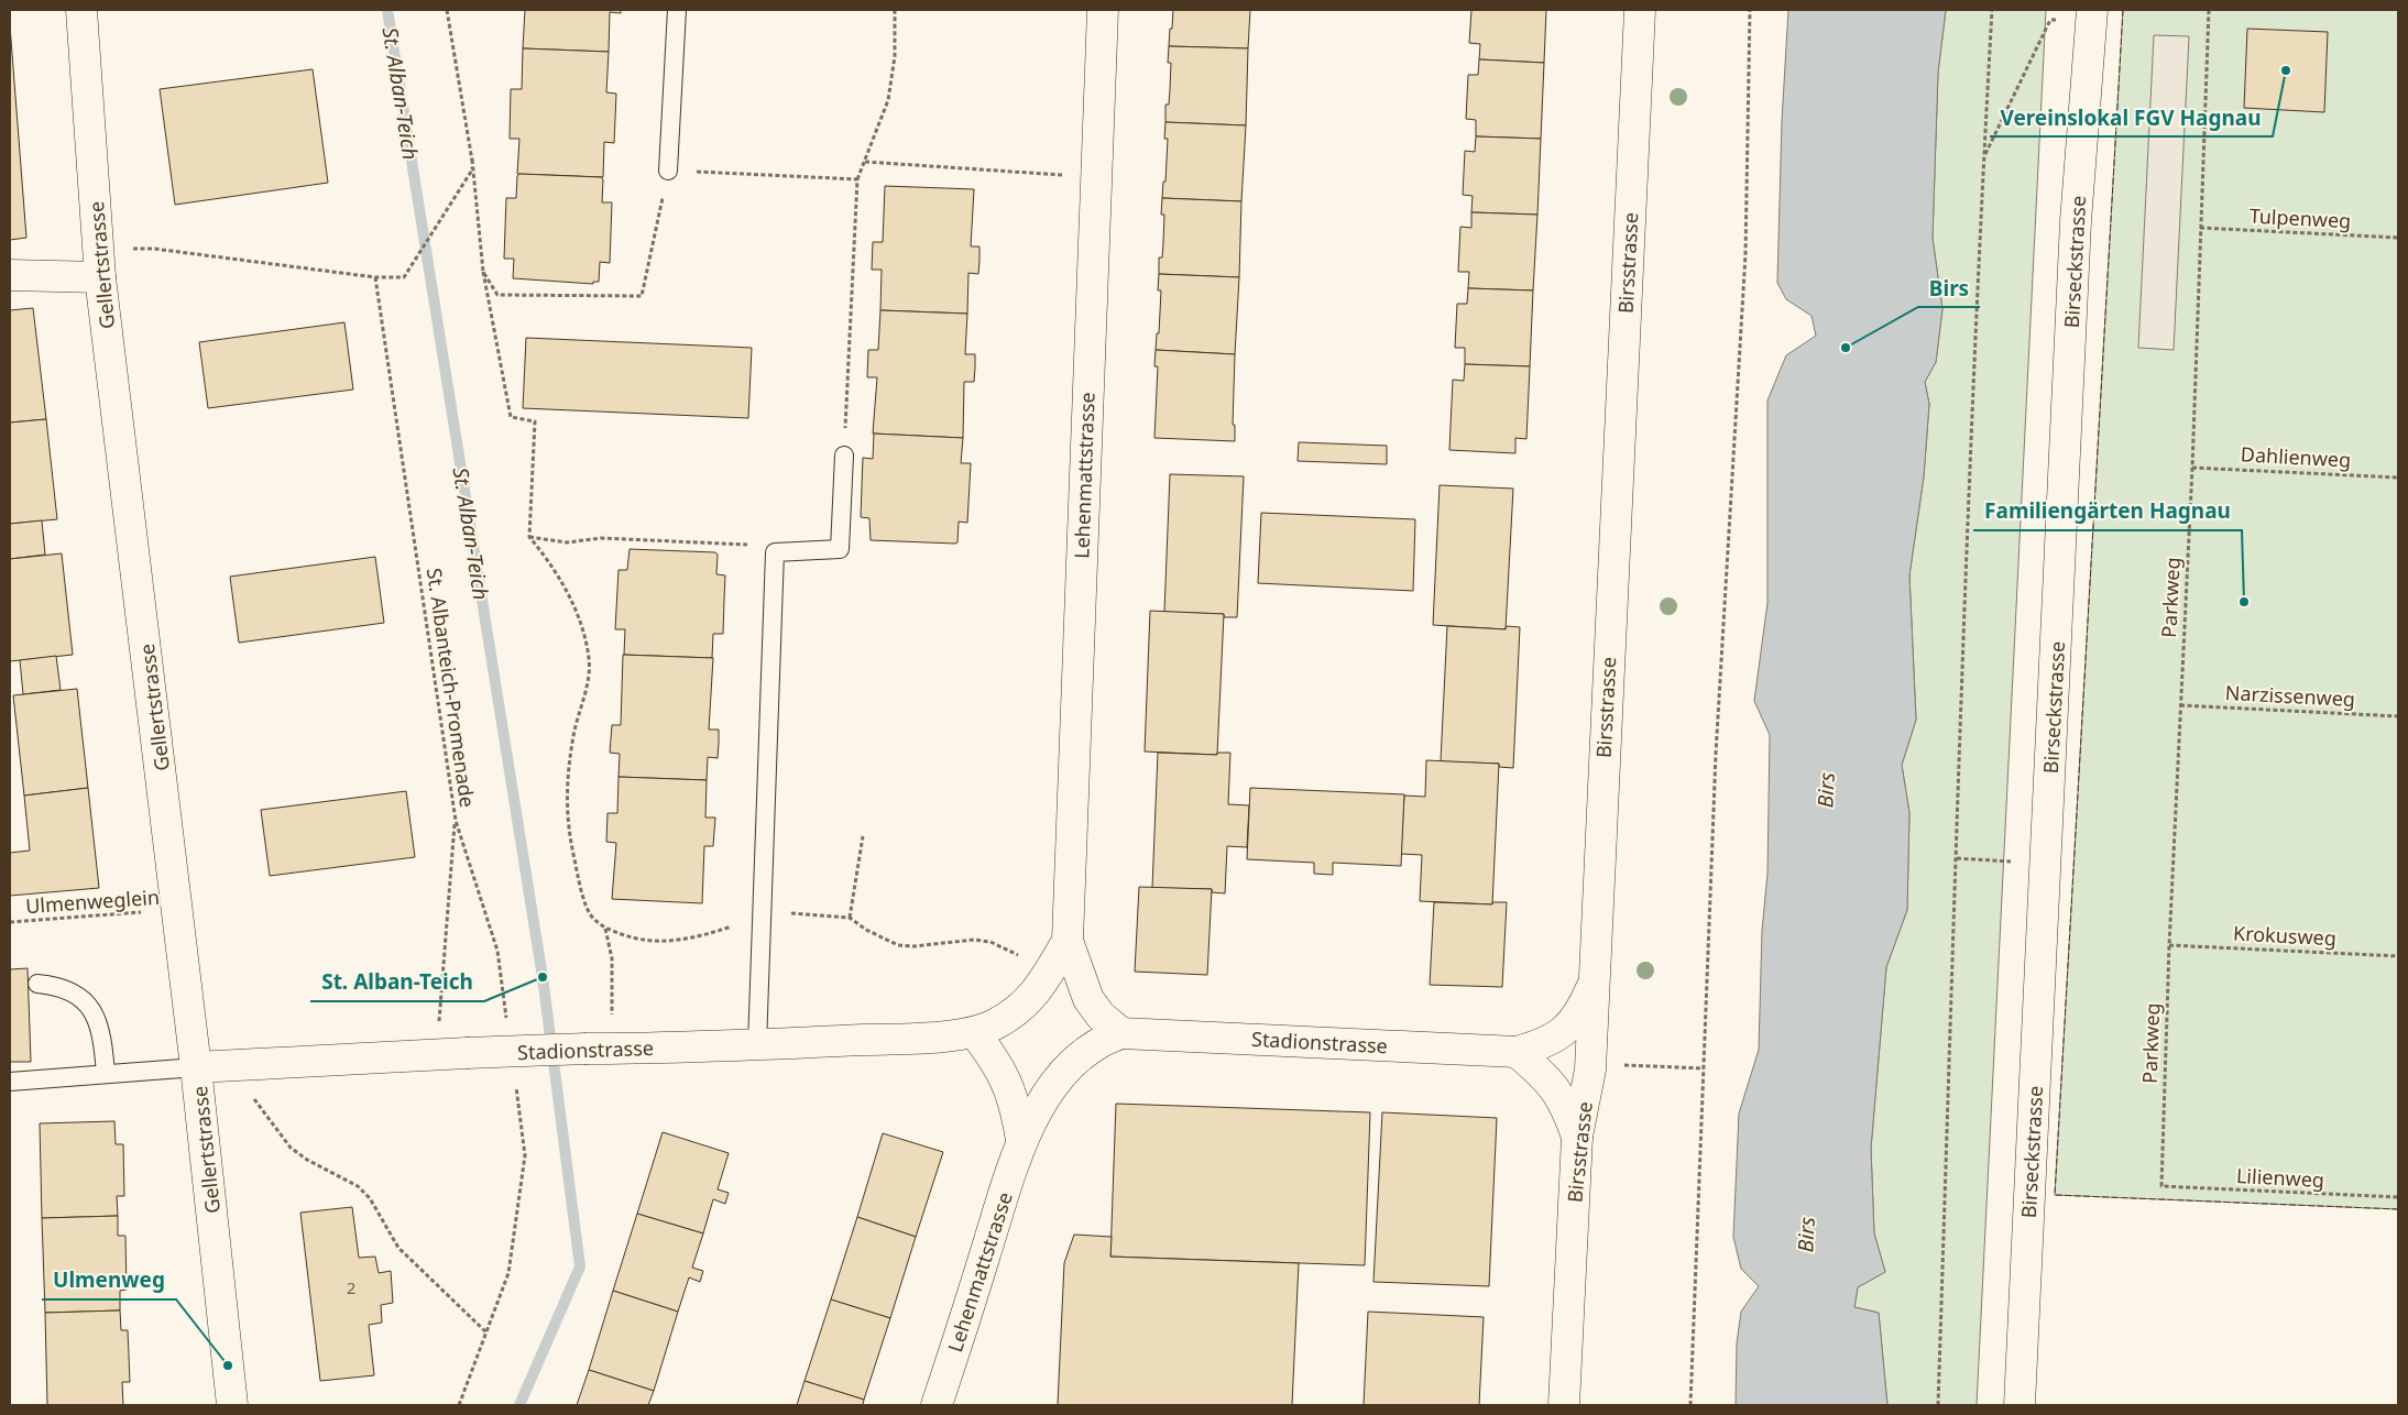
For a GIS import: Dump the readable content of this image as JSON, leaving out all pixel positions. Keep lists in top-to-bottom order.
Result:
{
  "streets": {
    "street": [
      "Birseckstrasse",
      "Birsstrasse",
      "Gellertstrasse",
      "Lehenmattstrasse",
      "Stadionstrasse"
    ],
    "path": [
      "Tulpenweg",
      "Dahlienweg",
      "Parkweg",
      "St. Albanteich-Promenade",
      "Narzissenweg",
      "Ulmenweglein",
      "Krokusweg",
      "Lilienweg"
    ]
  },
  "crossings": [
    ["Tulpenweg", "Parkweg"],
    ["Birsstrasse", "Stadionstrasse"],
    ["Gellertstrasse", "Ulmenweglein"],
    ["Gellertstrasse", "Stadionstrasse"],
    ["Dahlienweg", "Parkweg"],
    ["Lehenmattstrasse", "Stadionstrasse"],
    ["Parkweg", "Narzissenweg"],
    ["Parkweg", "Krokusweg"],
    ["Parkweg", "Lilienweg"]
  ],
  "water": ["St. Alban-Teich", "Birs"],
  "places": [
    "Vereinslokal FGV Hagnau",
    "Birs",
    "Familiengärten Hagnau",
    "St. Alban-Teich",
    "Ulmenweg"
  ],
  "house_numbers": ["2"]
}
